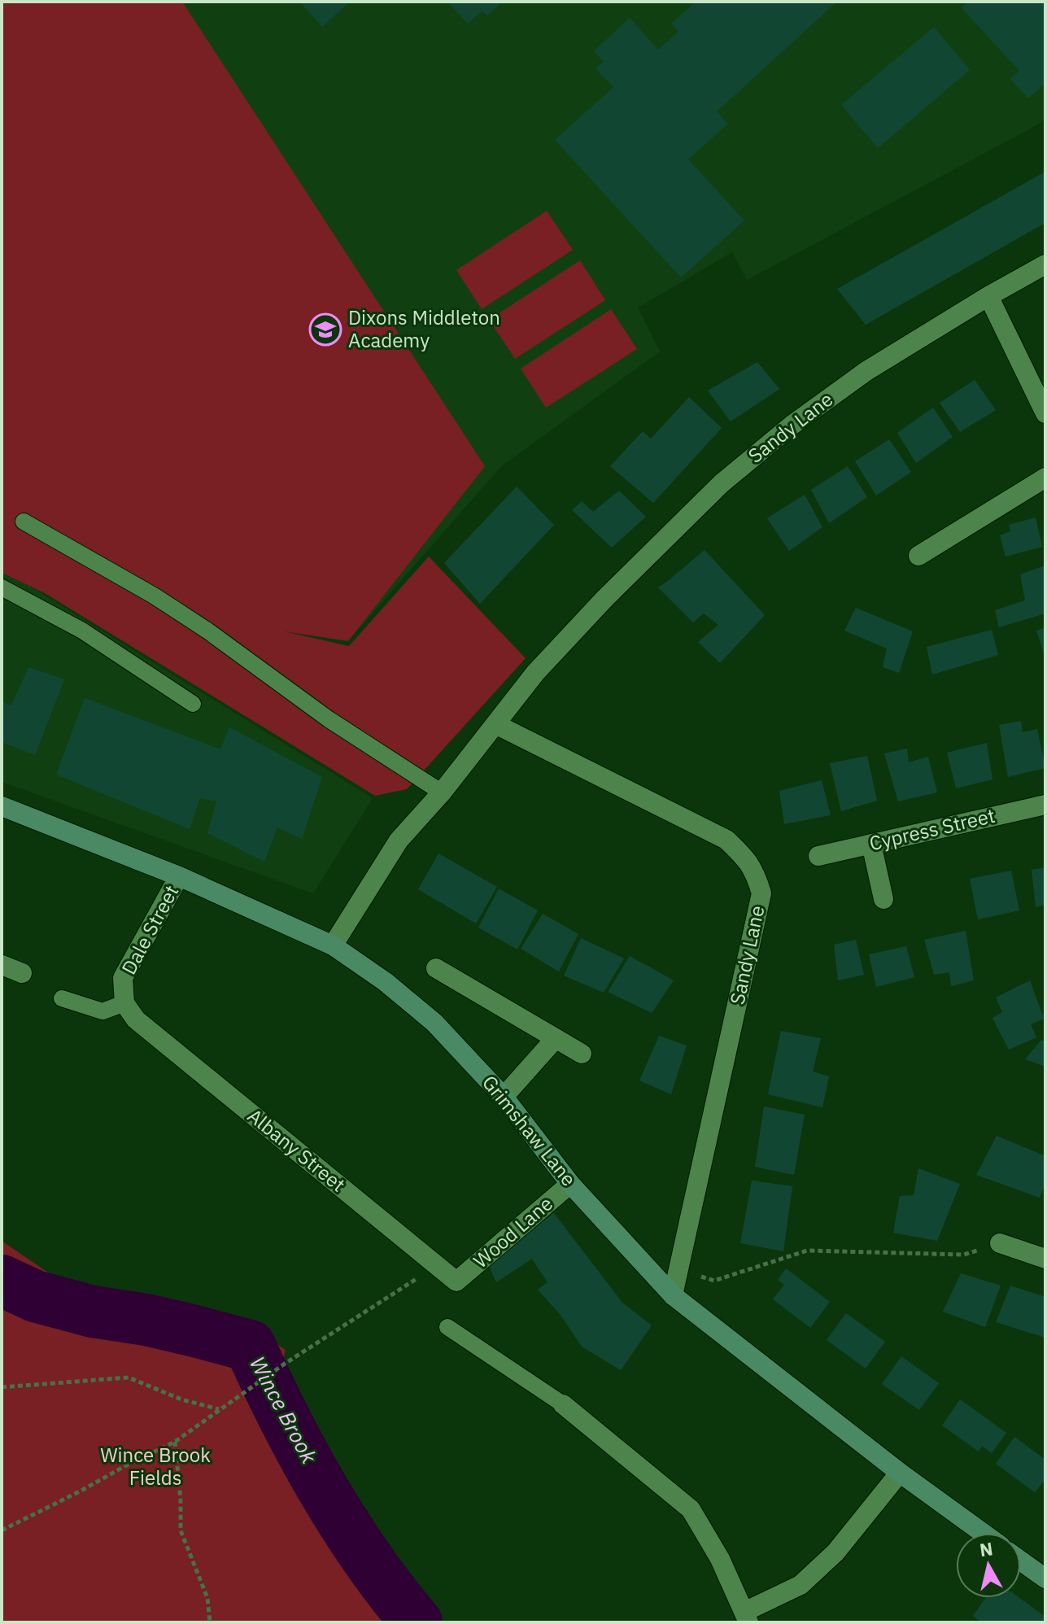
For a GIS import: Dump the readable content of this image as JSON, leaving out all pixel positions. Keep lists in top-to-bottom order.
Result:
{
  "streets": {
    "main road": ["Grimshaw Lane"],
    "street": [
      "Sandy Lane",
      "Cypress Street",
      "Dale Street",
      "Albany Street",
      "Wood Lane"
    ]
  },
  "crossings": [
    ["Sandy Lane", "Grimshaw Lane"],
    ["Dale Street", "Grimshaw Lane"],
    ["Dale Street", "Albany Street"],
    ["Grimshaw Lane", "Wood Lane"],
    ["Albany Street", "Wood Lane"]
  ],
  "water": ["Wince Brook"],
  "parks": ["Wince Brook Fields"],
  "places": {
    "school or university": ["Dixons Middleton Academy"]
  },
  "north": "top"
}
